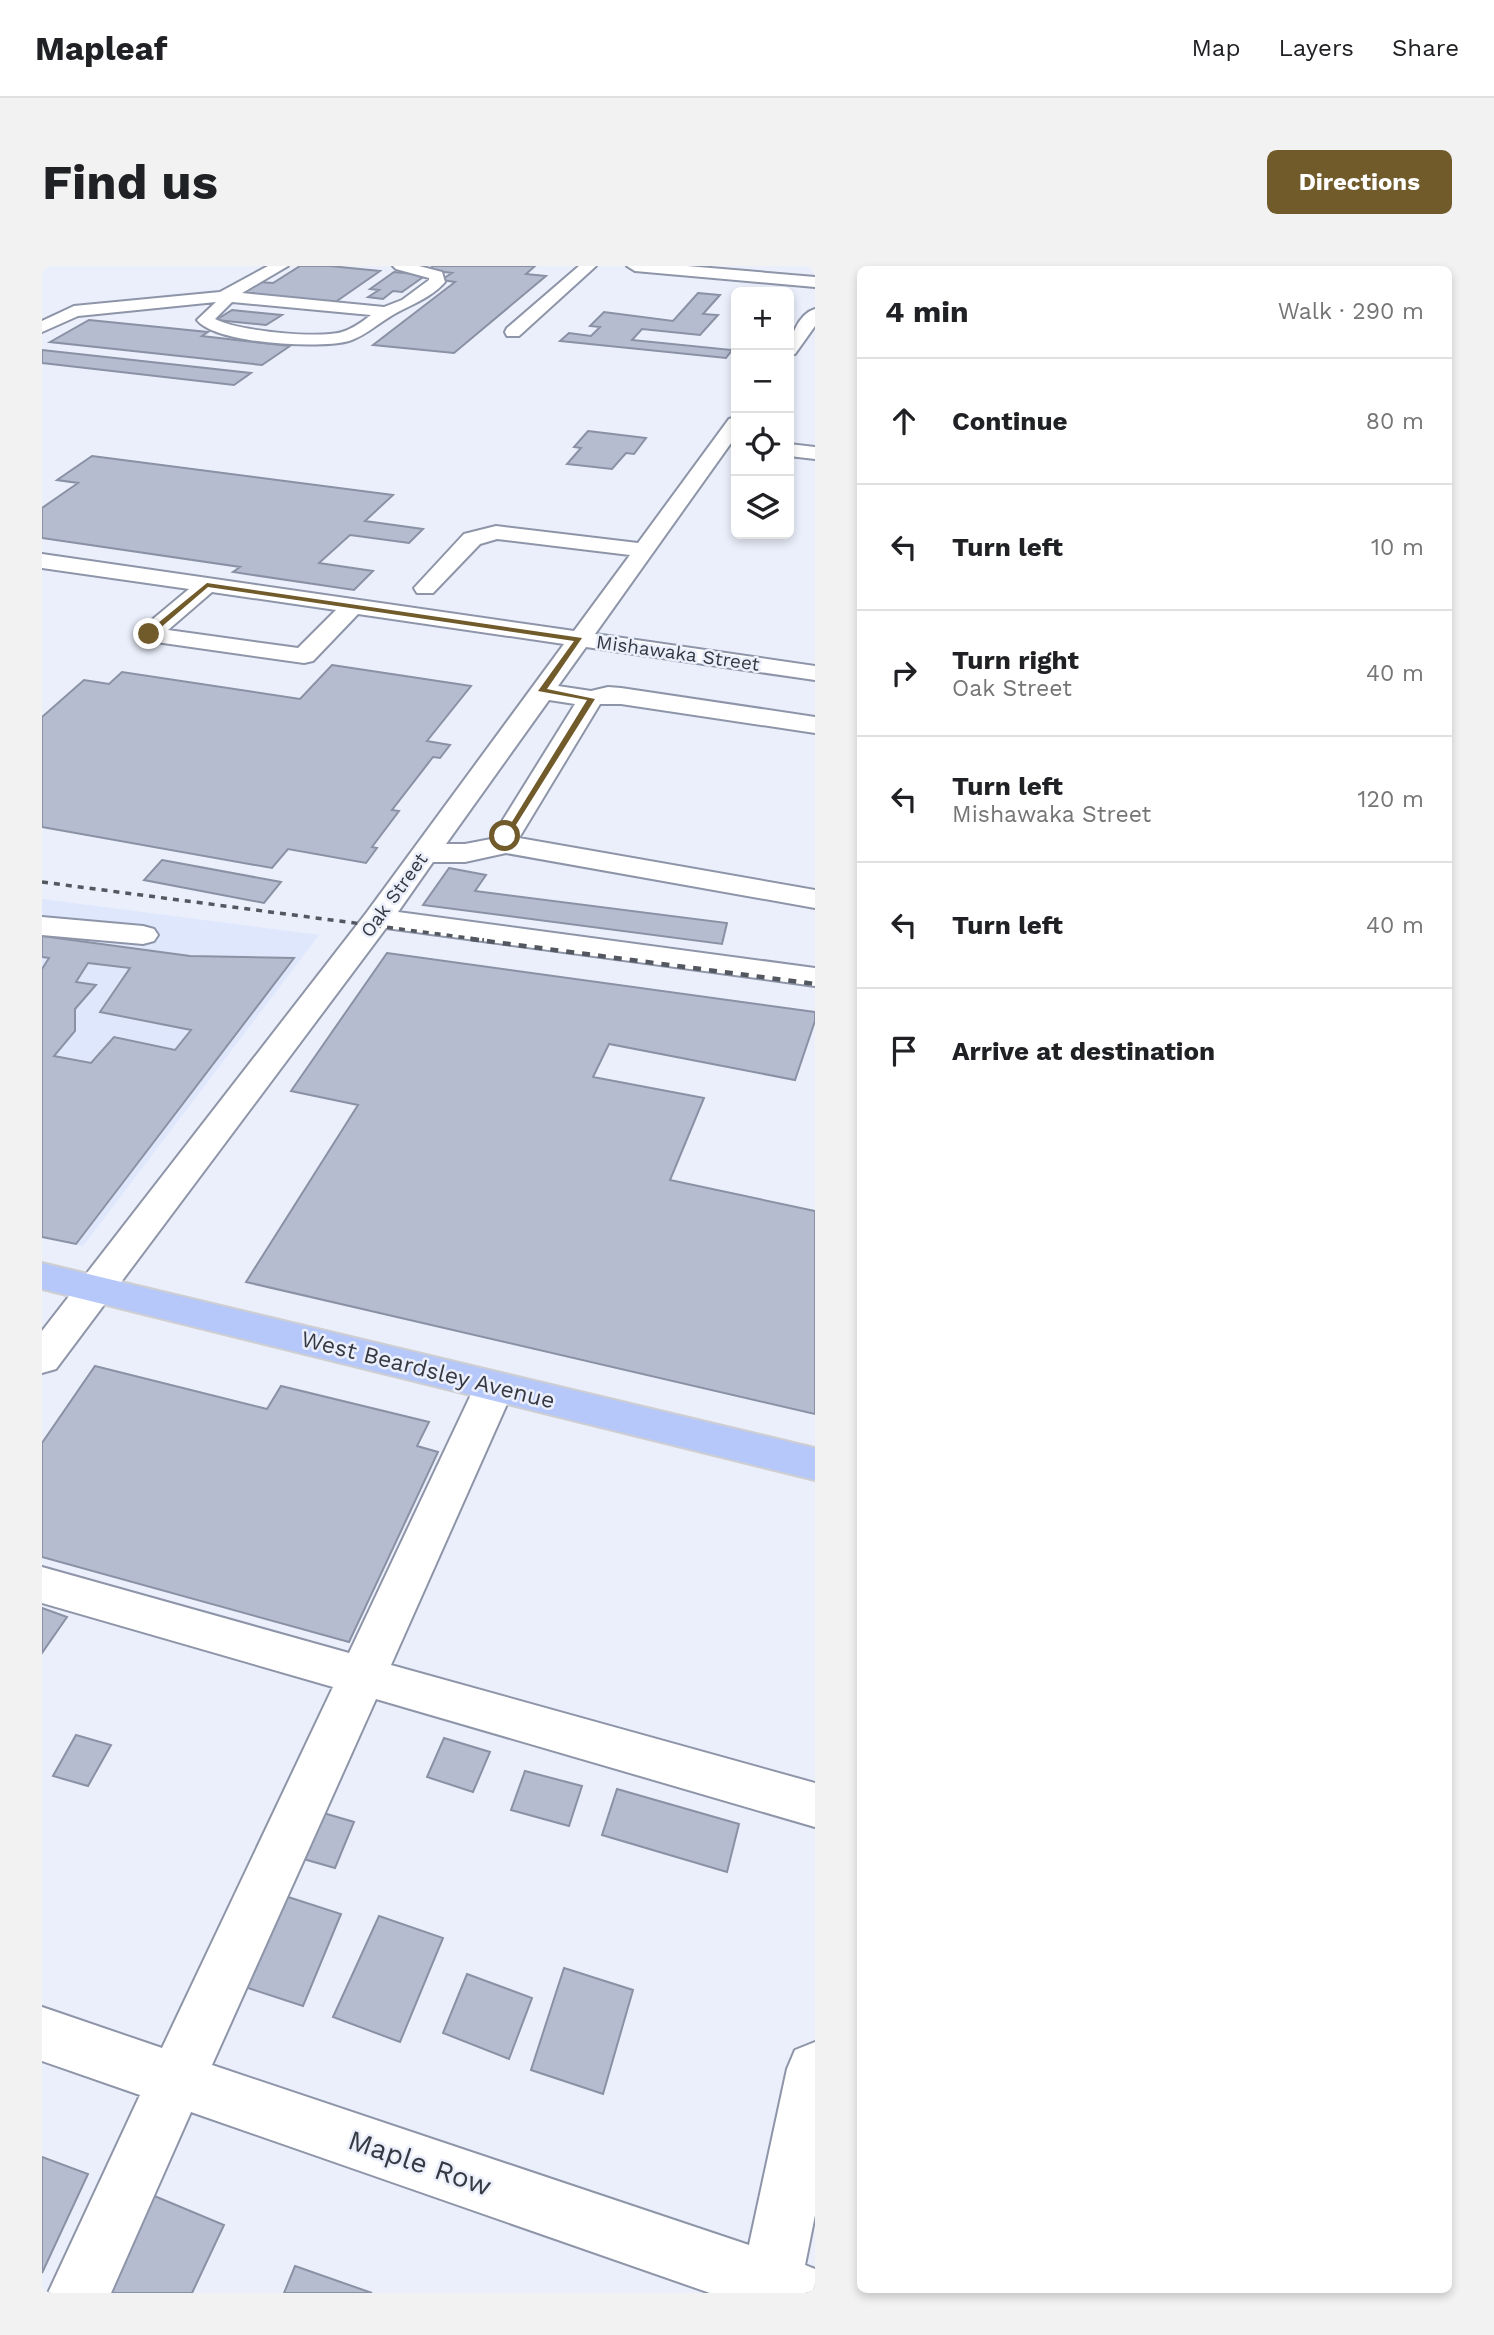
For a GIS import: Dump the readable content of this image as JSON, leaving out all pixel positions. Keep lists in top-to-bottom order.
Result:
{
  "streets": {
    "main road": ["West Beardsley Avenue"],
    "street": ["Mishawaka Street", "Oak Street", "Maple Row"]
  },
  "crossings": [
    ["Mishawaka Street", "Oak Street"],
    ["Oak Street", "West Beardsley Avenue"]
  ],
  "page": {
    "header": "Mapleaf",
    "nav": ["Map", "Layers", "Share"],
    "buttons": "Directions",
    "title": "Find us",
    "heading": ["4 min", "Walk · 290 m"],
    "map_buttons": ["+", "−"],
    "list": [
      ["Continue", "80 m"],
      ["Turn left", "10 m"],
      ["Turn right", "Oak Street", "40 m"],
      ["Turn left", "Mishawaka Street", "120 m"],
      ["Turn left", "40 m"],
      "Arrive at destination"
    ]
  }
}
